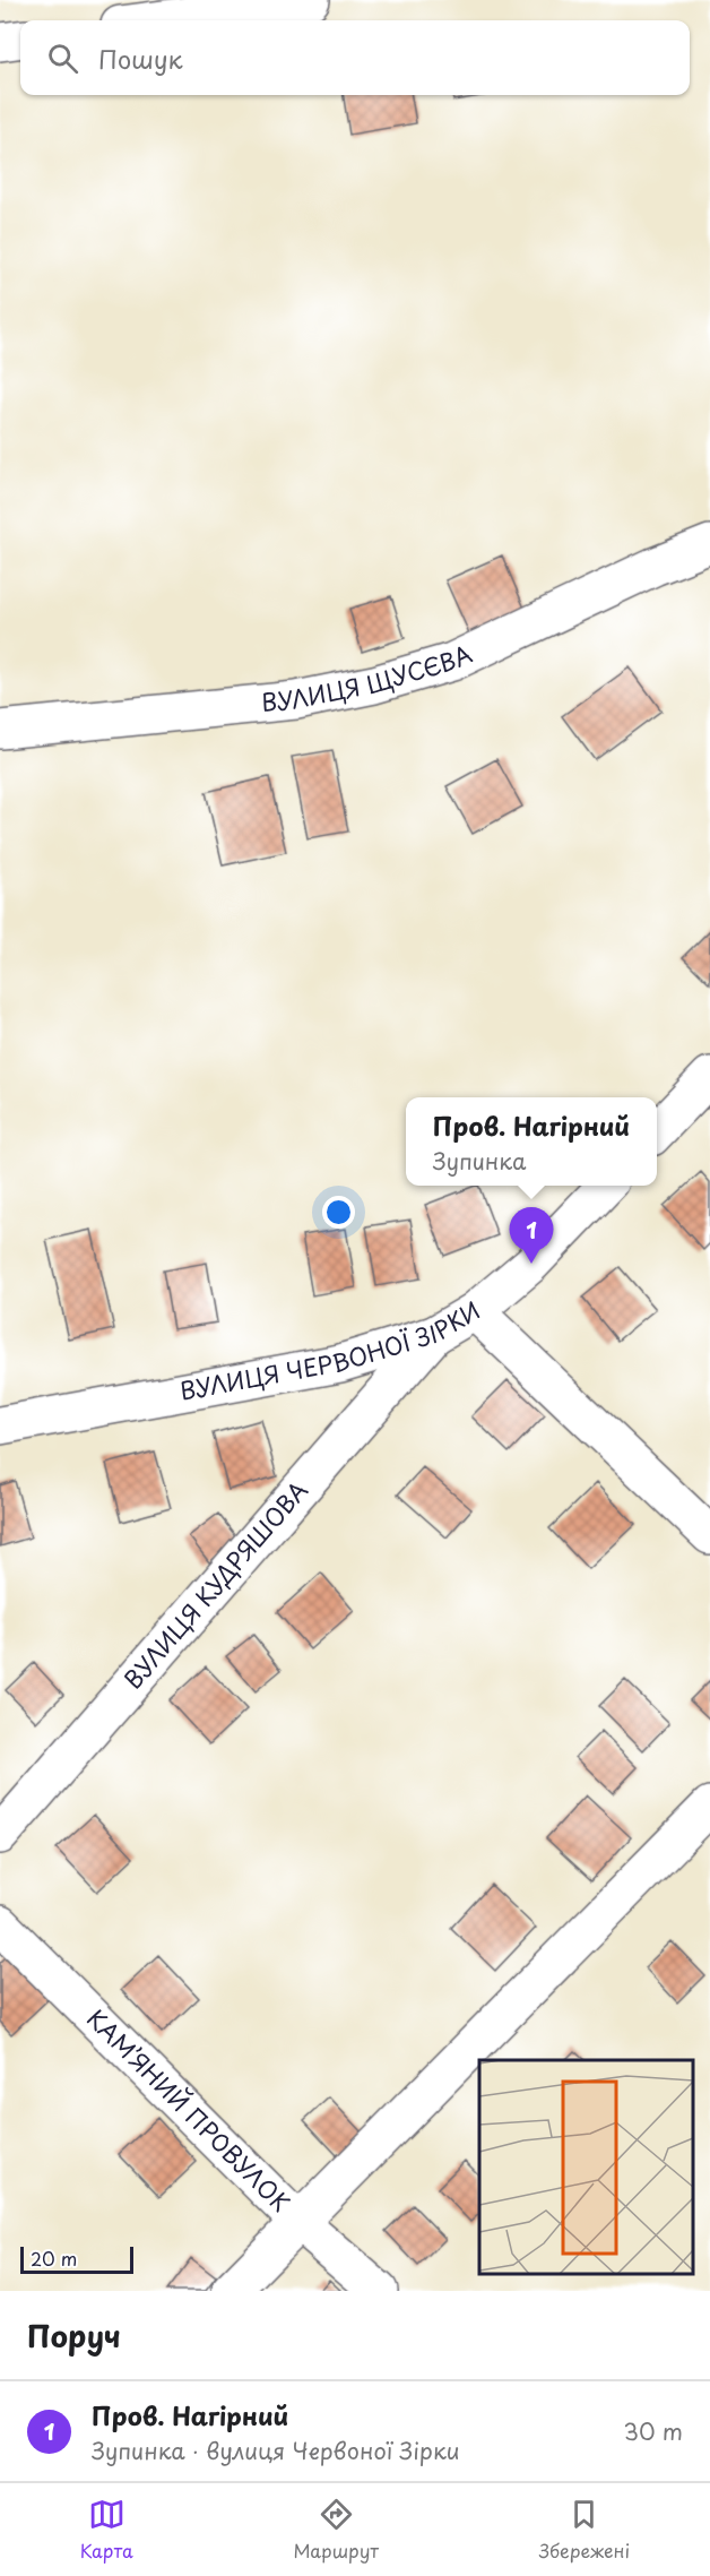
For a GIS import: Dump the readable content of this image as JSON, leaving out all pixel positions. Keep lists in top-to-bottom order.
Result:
{
  "streets": {
    "street": [
      "ВУЛИЦЯ ЩУСЄВА",
      "ВУЛИЦЯ ЧЕРВОНОЇ ЗІРКИ",
      "ВУЛИЦЯ КУДРЯШОВА",
      "КАМ’ЯНИЙ ПРОВУЛОК"
    ]
  },
  "crossings": [
    ["ВУЛИЦЯ ЧЕРВОНОЇ ЗІРКИ", "ВУЛИЦЯ КУДРЯШОВА"]
  ],
  "scale_bar": "20 m",
  "page": {
    "search": "Пошук",
    "popup": ["Пров. Нагірний", "Зупинка"],
    "pins": "1",
    "scale": "20 m",
    "heading": "Поруч",
    "list": [
      {
        "mark": "1",
        "name": "Пров. Нагірний",
        "note": "Зупинка · вулиця Червоної Зірки",
        "value": "30 m"
      }
    ],
    "nav": ["Карта", "Маршрут", "Збережені"]
  }
}
